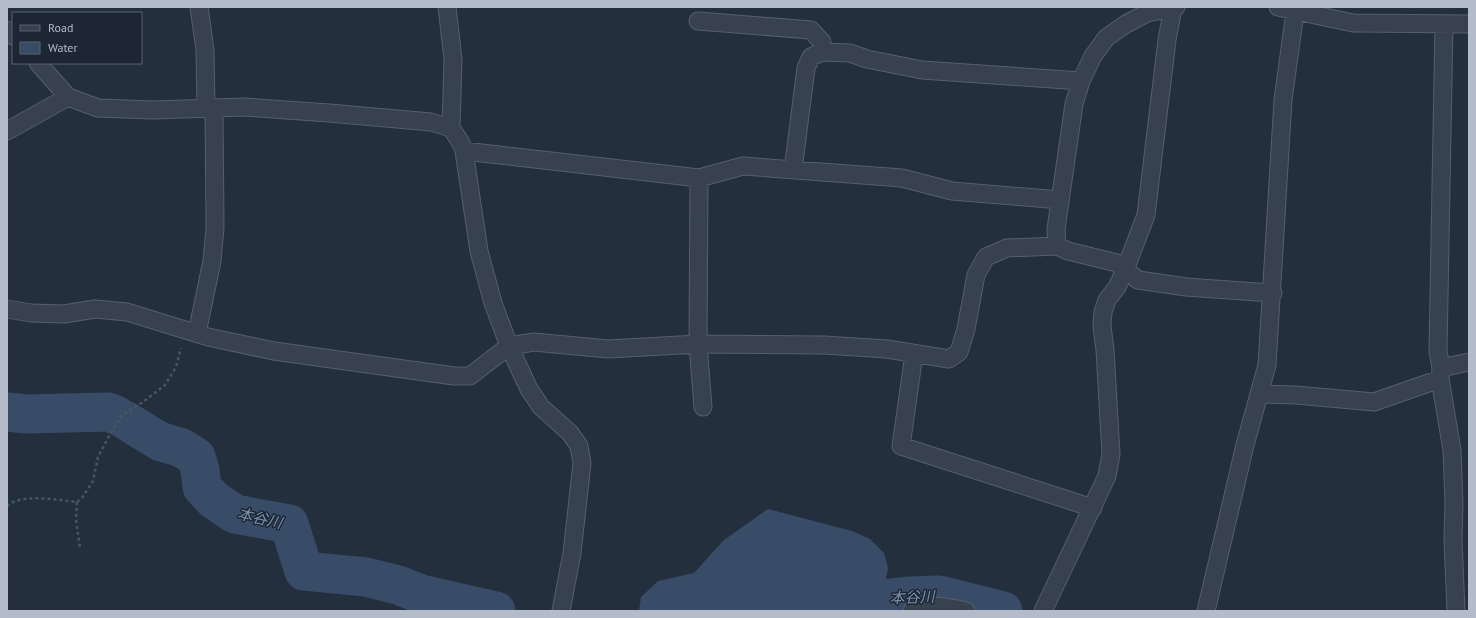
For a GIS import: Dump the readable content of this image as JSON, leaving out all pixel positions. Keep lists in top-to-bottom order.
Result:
{
  "water": ["本谷川"],
  "legend": ["Road", "Water"]
}
